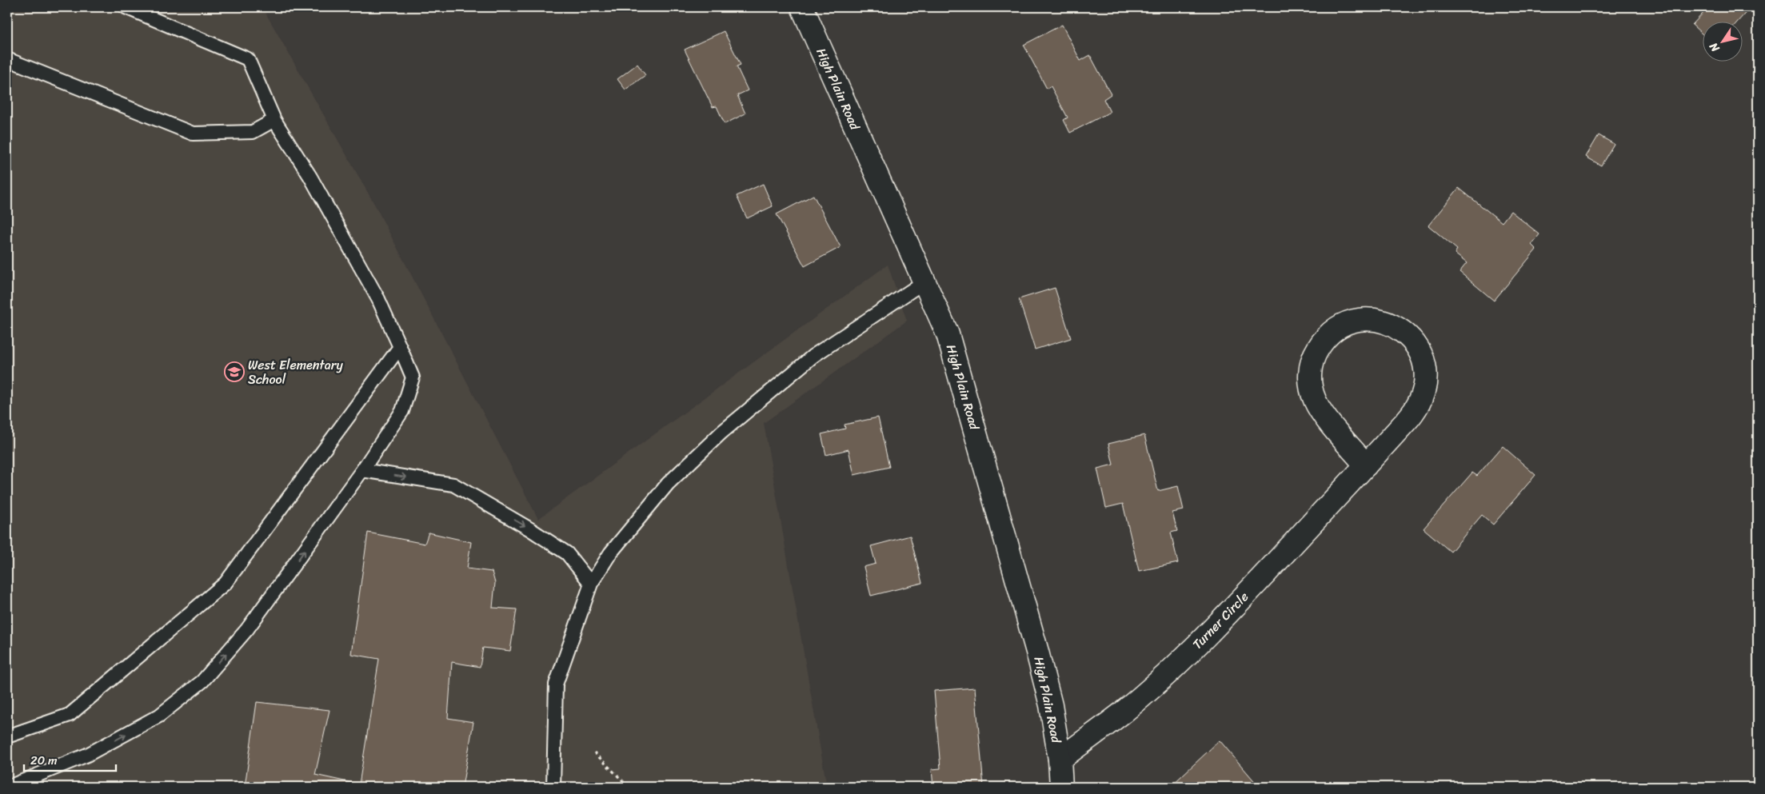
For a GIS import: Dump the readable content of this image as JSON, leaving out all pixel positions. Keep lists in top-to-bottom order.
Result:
{
  "streets": {
    "street": ["High Plain Road", "Turner Circle"]
  },
  "crossings": [
    ["High Plain Road", "Turner Circle"]
  ],
  "places": {
    "school or university": ["West Elementary School"]
  },
  "scale_bar": "20 m",
  "north": "bottom left"
}
